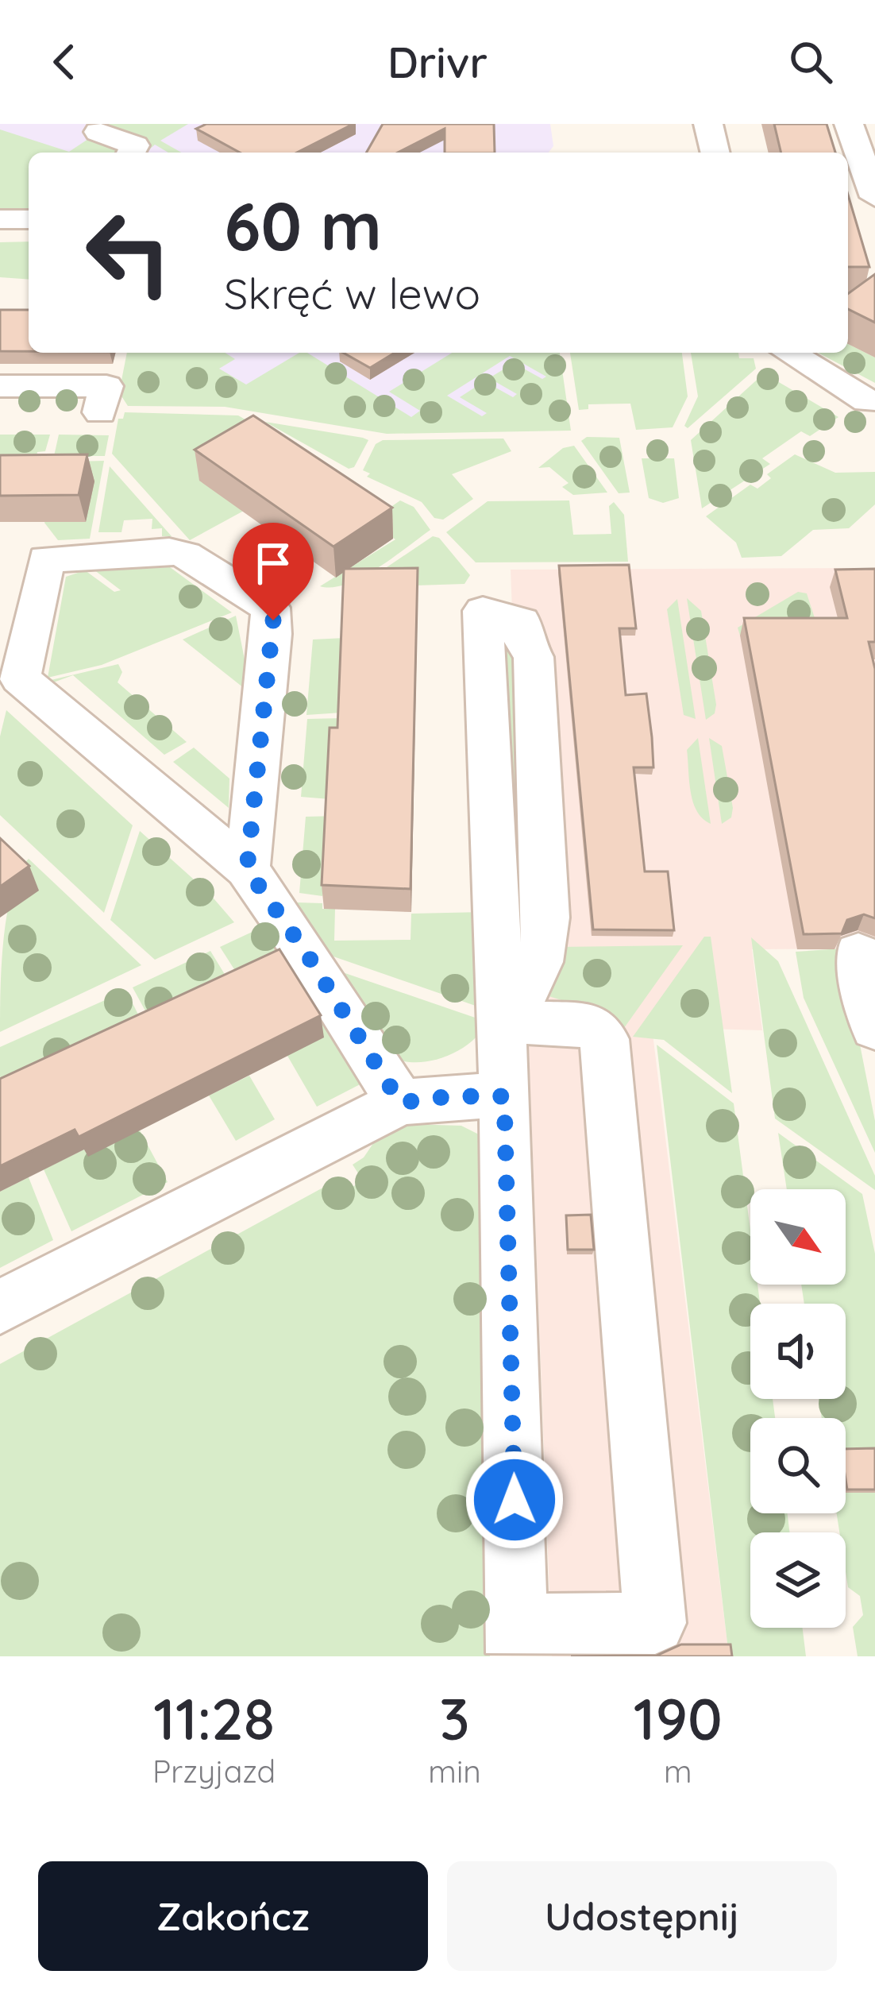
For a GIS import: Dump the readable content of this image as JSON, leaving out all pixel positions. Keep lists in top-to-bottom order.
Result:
{
  "north": "bottom right",
  "page": {
    "header": "Drivr",
    "turn": ["60 m", "Skręć w lewo"],
    "eta": [
      "11:28",
      "Przyjazd",
      "3",
      "min",
      "190",
      "m"
    ],
    "buttons": ["Zakończ", "Udostępnij"]
  }
}
